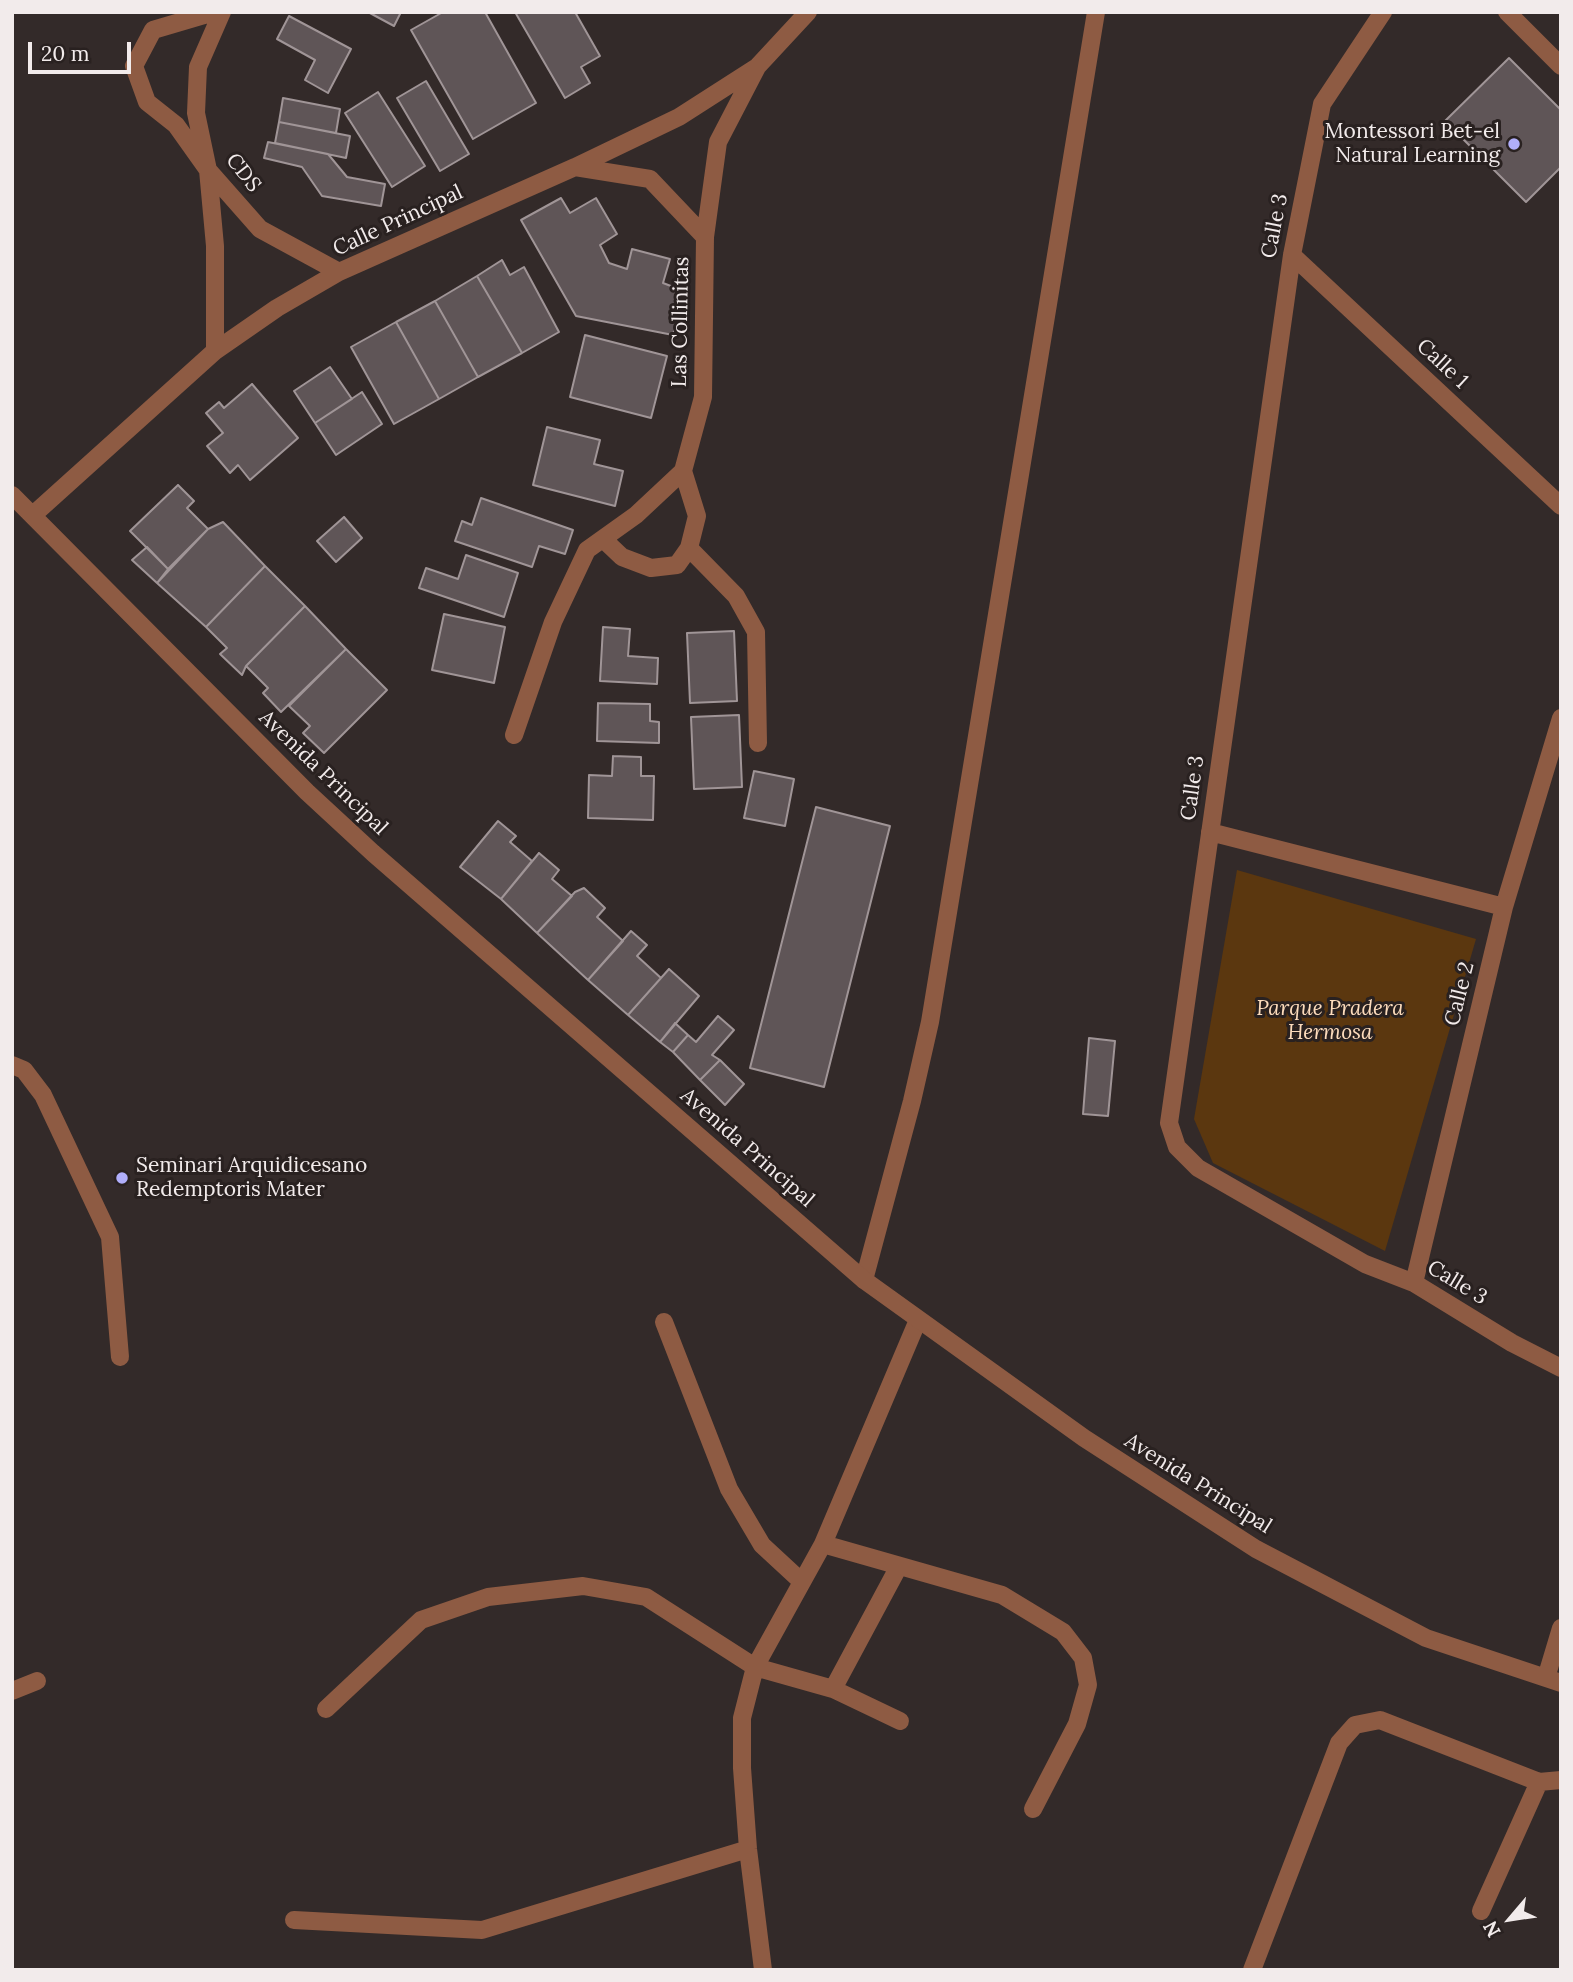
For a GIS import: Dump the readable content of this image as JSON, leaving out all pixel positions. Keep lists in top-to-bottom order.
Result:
{
  "streets": {
    "street": [
      "CDS",
      "Calle Principal",
      "Calle 3",
      "Las Collinitas",
      "Calle 1",
      "Avenida Principal",
      "Calle 2"
    ]
  },
  "crossings": [
    ["CDS", "Calle Principal"],
    ["Calle Principal", "Las Collinitas"],
    ["Calle Principal", "Avenida Principal"],
    ["Calle 3", "Calle 1"],
    ["Calle 3", "Calle 2"]
  ],
  "parks": ["Parque Pradera Hermosa"],
  "places": ["Montessori Bet-el Natural Learning", "Seminari Arquidicesano Redemptoris Mater"],
  "scale_bar": "20 m",
  "north": "bottom left"
}
